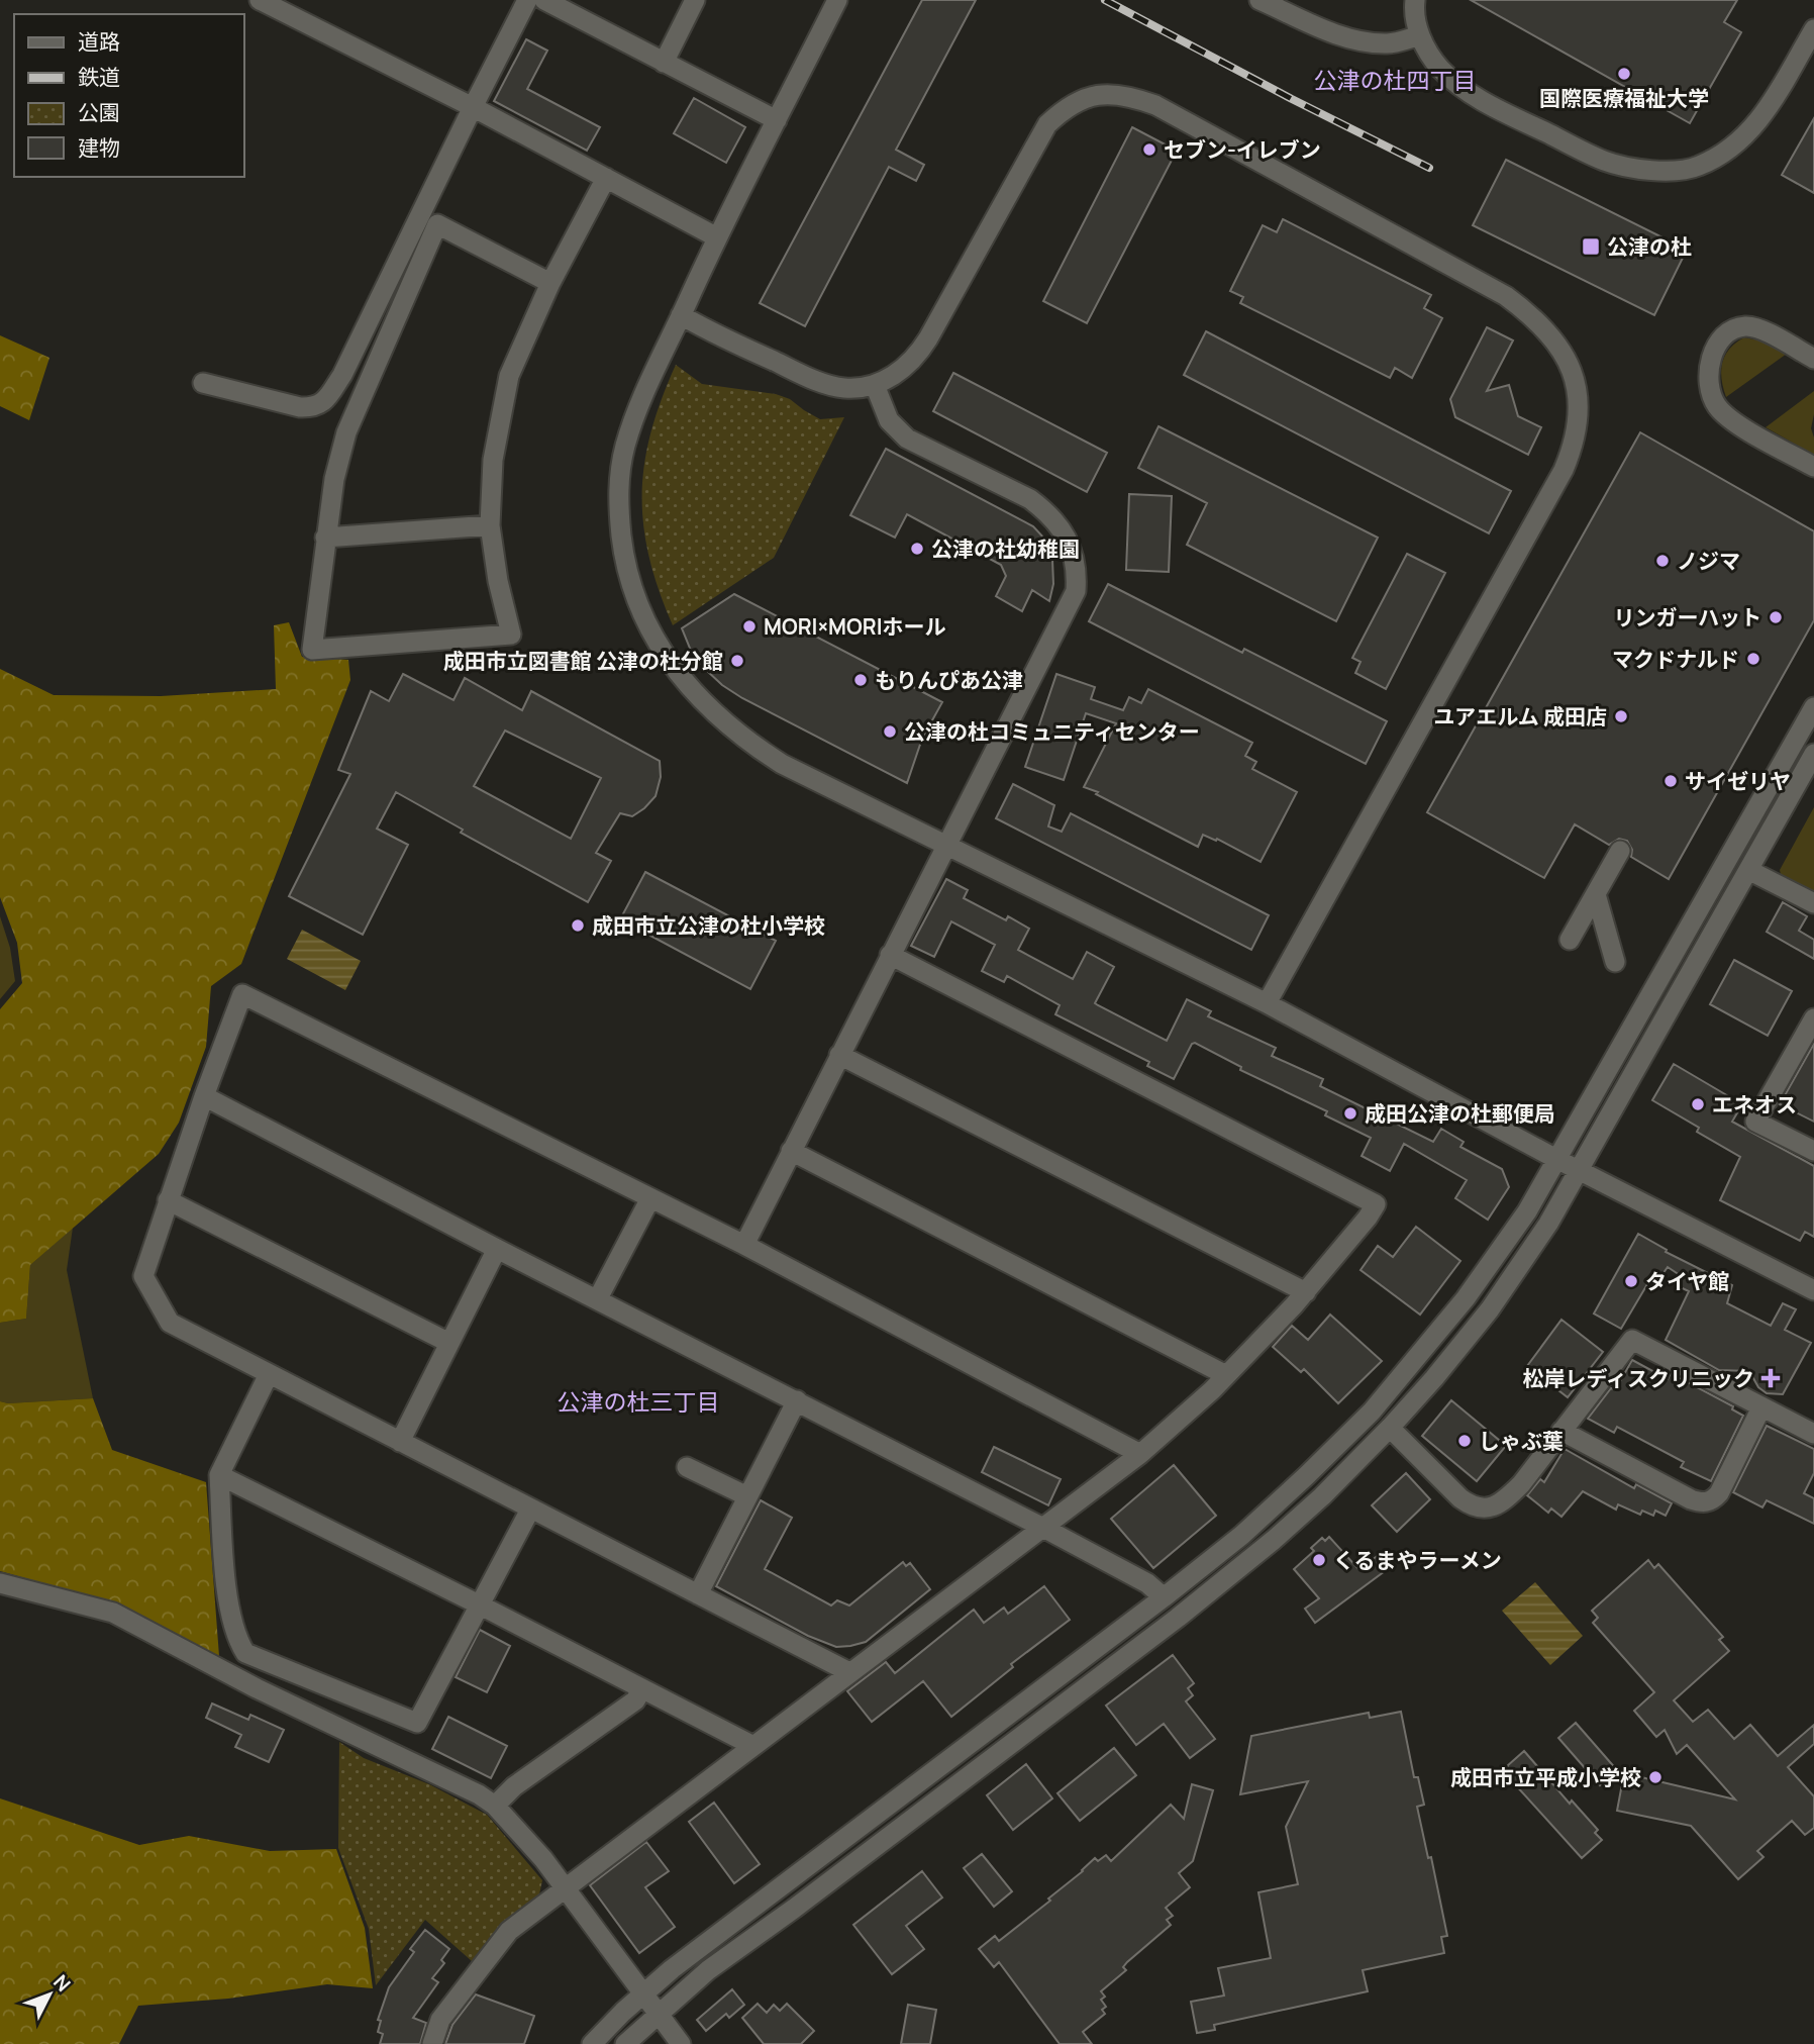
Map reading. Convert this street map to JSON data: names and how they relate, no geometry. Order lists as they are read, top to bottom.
{
  "districts": ["公津の杜四丁目", "公津の杜三丁目"],
  "places": {
    "other": [
      "国際医療福祉大学",
      "セブン-イレブン",
      "公津の社幼稚園",
      "ノジマ",
      "リンガーハット",
      "MORI×MORIホール",
      "マクドナルド",
      "成田市立図書館 公津の杜分館",
      "もりんぴあ公津",
      "ユアエルム 成田店",
      "公津の杜コミュニティセンター",
      "サイゼリヤ",
      "成田市立公津の杜小学校",
      "エネオス",
      "成田公津の杜郵便局",
      "タイヤ館",
      "しゃぶ葉",
      "くるまやラーメン",
      "成田市立平成小学校"
    ],
    "transit": ["公津の杜"],
    "health": ["松岸レディスクリニック"]
  },
  "legend": [
    "道路",
    "鉄道",
    "公園",
    "建物"
  ],
  "north": "top right"
}
